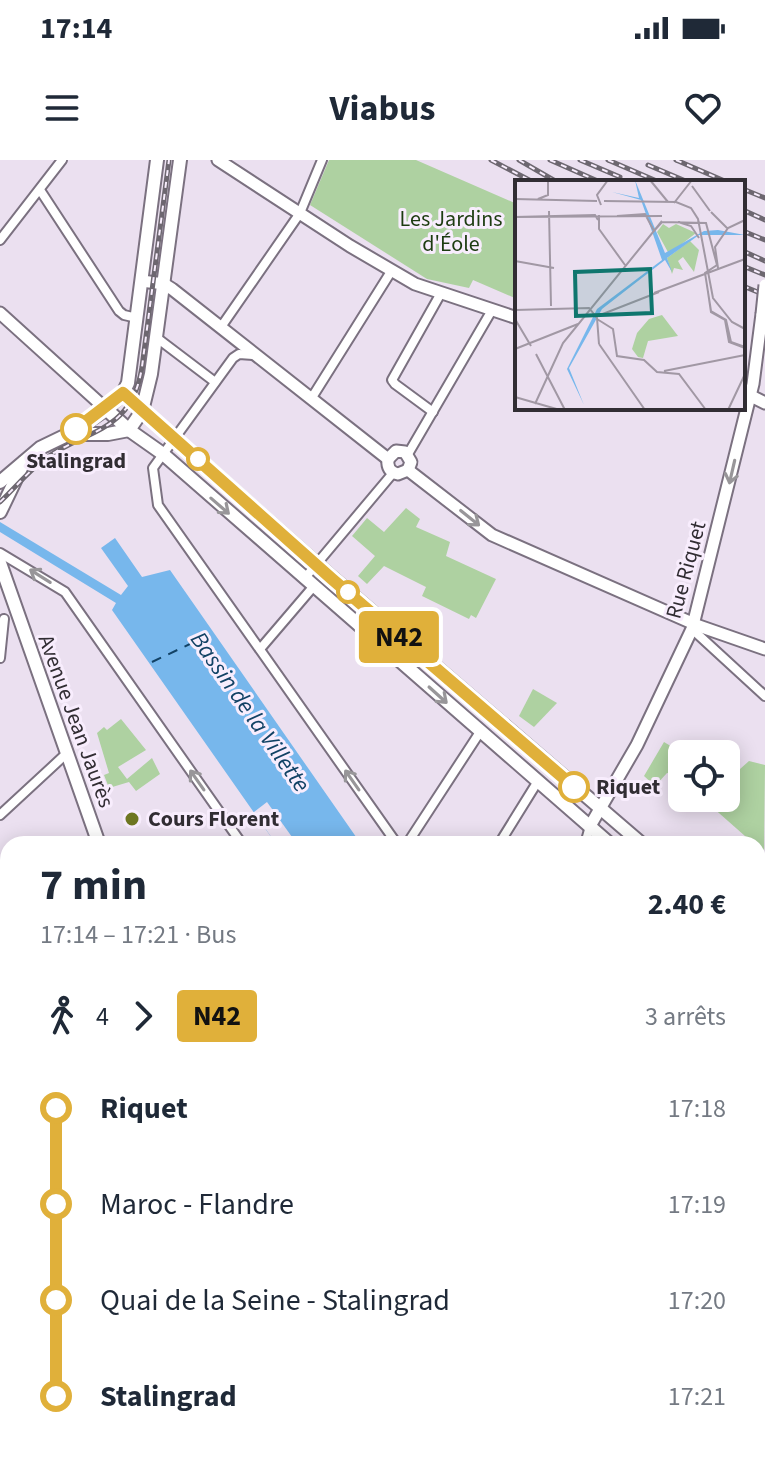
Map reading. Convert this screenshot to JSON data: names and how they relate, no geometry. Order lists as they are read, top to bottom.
{
  "streets": {
    "main road": ["Avenue Jean Jaurès"],
    "street": ["Rue Riquet"]
  },
  "one_way": ["Rue Riquet"],
  "water": ["Bassin de la Villette"],
  "parks": ["Les Jardins d'Éole"],
  "places": ["Stalingrad", "Riquet", "Cours Florent"],
  "lines": ["bus line N42"],
  "page": {
    "status": "17:14",
    "header": "Viabus",
    "on_map": "N42",
    "heading": ["7 min", "17:14 – 17:21 · Bus", "2.40 €"],
    "legs": ["4", "N42", "3 arrêts"],
    "list": [
      {
        "name": "Riquet",
        "value": "17:18"
      },
      {
        "name": "Maroc - Flandre",
        "value": "17:19"
      },
      {
        "name": "Quai de la Seine - Stalingrad",
        "value": "17:20"
      },
      {
        "name": "Stalingrad",
        "value": "17:21"
      }
    ]
  }
}
